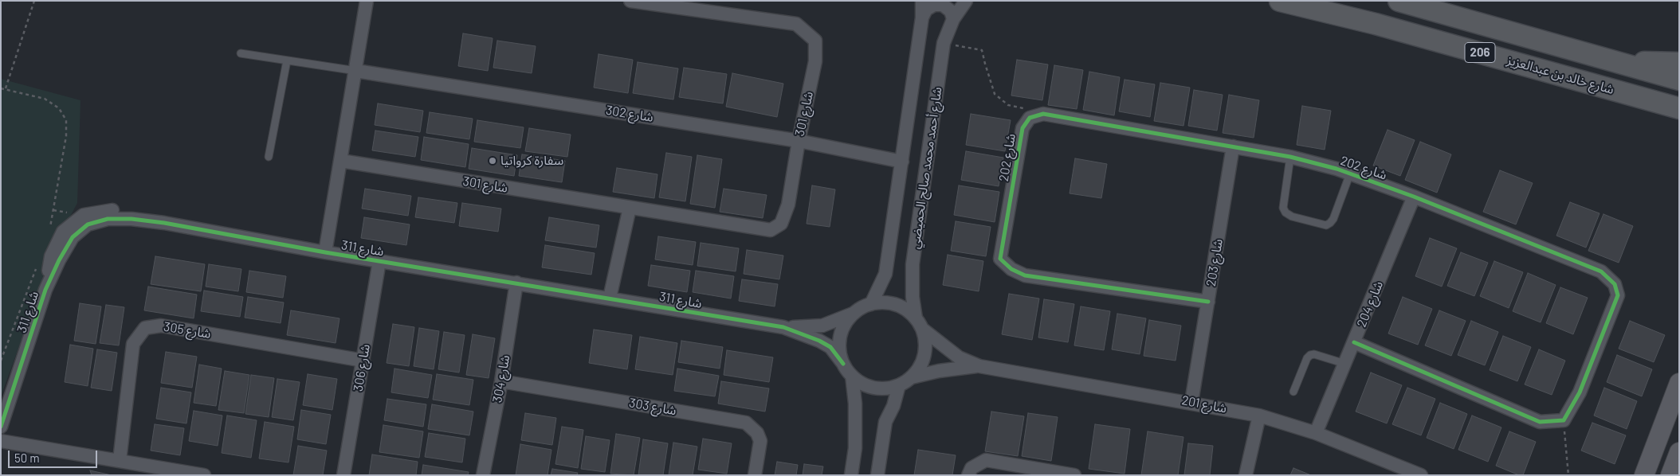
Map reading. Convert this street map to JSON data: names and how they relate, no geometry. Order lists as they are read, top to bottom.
{
  "streets": {
    "main road": ["206", "شارع خالد بن عبدالعزيز"],
    "street": [
      "شارع 302",
      "شارع 301",
      "شارع 202",
      "شارع أحمد محمد صالح الحميضي",
      "شارع 311",
      "شارع 203",
      "شارع 204",
      "شارع 305",
      "شارع 306",
      "شارع 304",
      "شارع 201",
      "شارع 303"
    ]
  },
  "crossings": [
    ["شارع 302", "شارع 301"],
    ["شارع 302", "شارع أحمد محمد صالح الحميضي"],
    ["شارع 202", "شارع 203"],
    ["شارع 202", "شارع 204"],
    ["شارع أحمد محمد صالح الحميضي", "شارع 311"],
    ["شارع أحمد محمد صالح الحميضي", "شارع 201"],
    ["شارع 311", "شارع 306"],
    ["شارع 311", "شارع 304"],
    ["شارع 311", "شارع 201"],
    ["شارع 203", "شارع 201"],
    ["شارع 204", "شارع 201"],
    ["شارع 305", "شارع 306"],
    ["شارع 304", "شارع 303"]
  ],
  "places": ["سفارة كرواتيا"],
  "scale_bar": "50 m"
}
